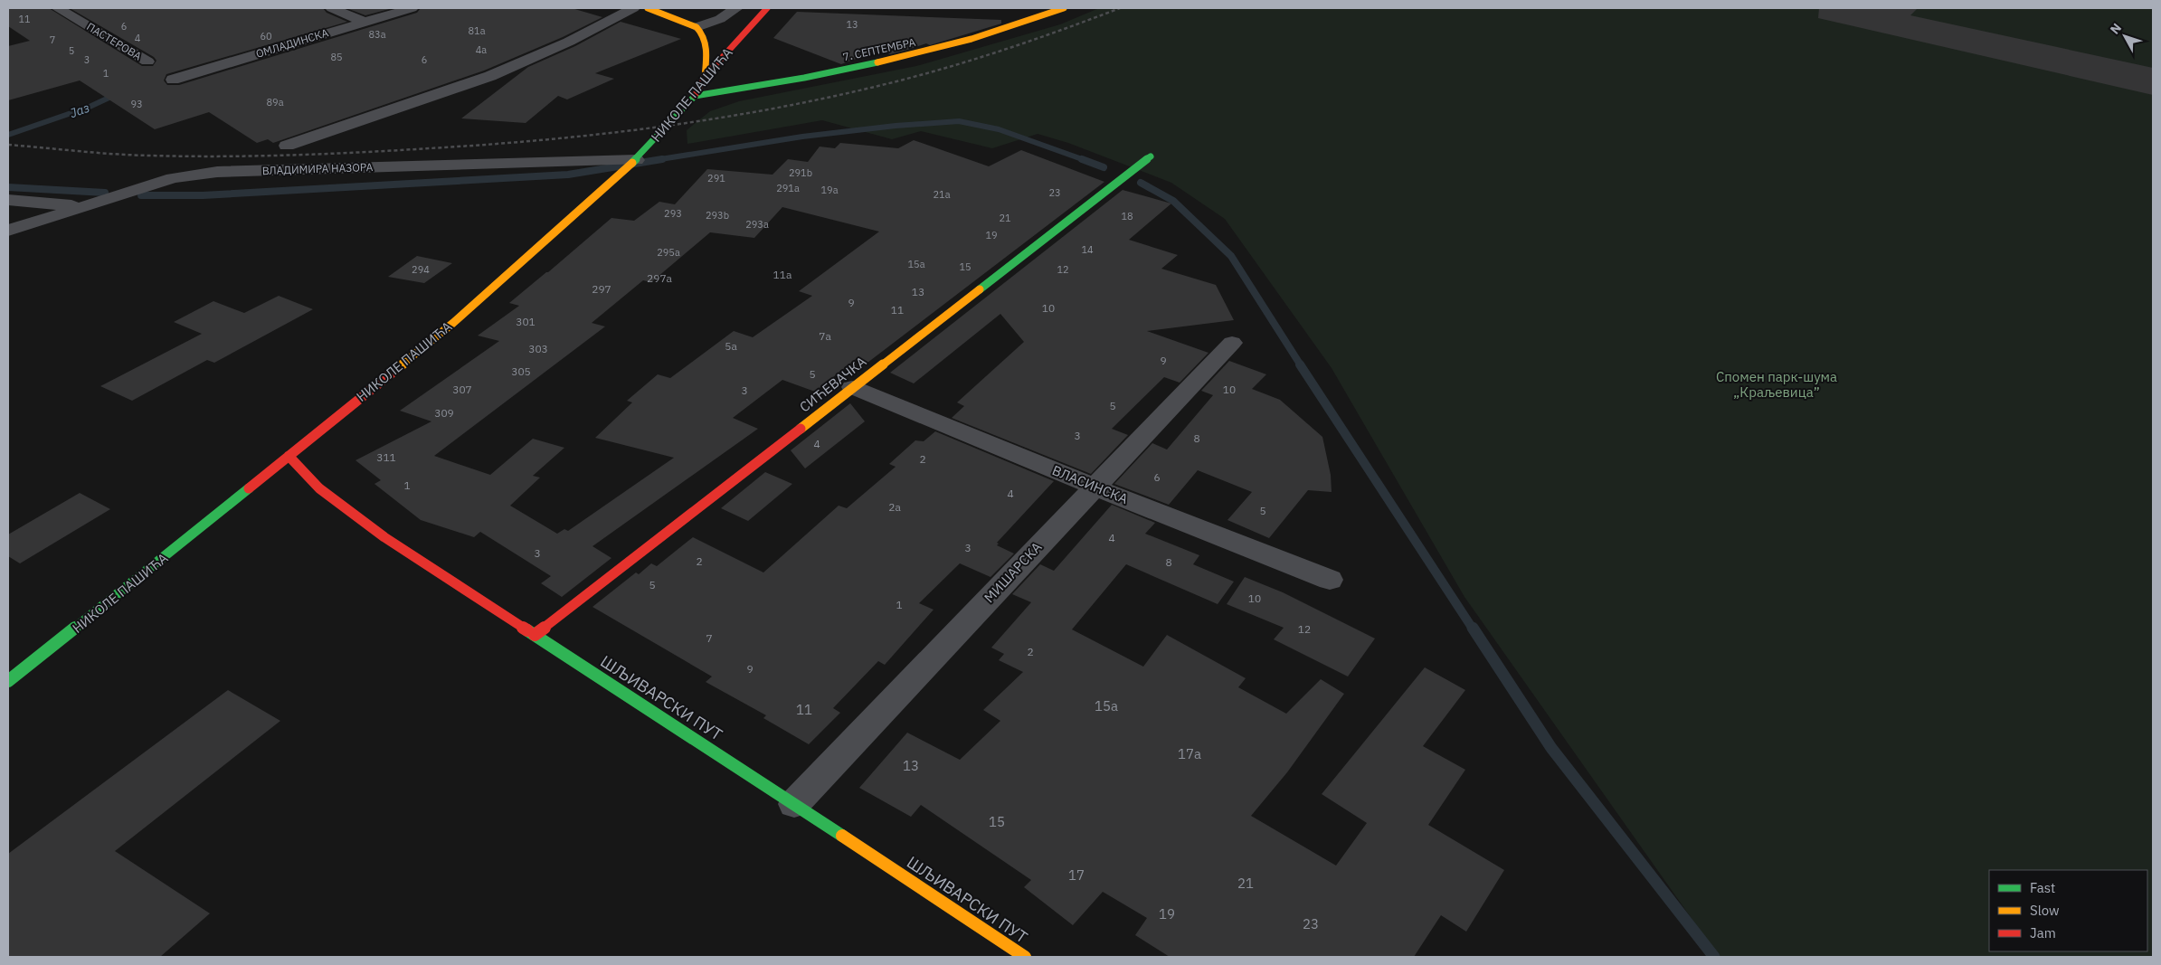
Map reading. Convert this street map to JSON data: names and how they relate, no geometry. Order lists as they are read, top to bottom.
{
  "streets": {
    "main road": [
      "7. СЕПТЕМБРА",
      "НИКОЛЕ ПАШИЋА",
      "СИЋЕВАЧКА",
      "ШЉИВАРСКИ ПУТ"
    ],
    "street": [
      "ПАСТЕРОВА",
      "ОМЛАДИНСКА",
      "ВЛАДИМИРА НАЗОРА",
      "ВЛАСИНСКА",
      "МИШАРСКА"
    ]
  },
  "crossings": [
    ["7. СЕПТЕМБРА", "НИКОЛЕ ПАШИЋА"],
    ["НИКОЛЕ ПАШИЋА", "ВЛАДИМИРА НАЗОРА"],
    ["НИКОЛЕ ПАШИЋА", "ШЉИВАРСКИ ПУТ"],
    ["СИЋЕВАЧКА", "ВЛАСИНСКА"],
    ["СИЋЕВАЧКА", "ШЉИВАРСКИ ПУТ"],
    ["ВЛАСИНСКА", "МИШАРСКА"],
    ["МИШАРСКА", "ШЉИВАРСКИ ПУТ"]
  ],
  "water": ["Јаз"],
  "parks": ["Спомен парк-шума „Краљевица”"],
  "house_numbers": [
    "11",
    "13",
    "6",
    "81a",
    "83a",
    "60",
    "4",
    "7",
    "4a",
    "5",
    "85",
    "3",
    "6",
    "1",
    "89a",
    "93",
    "291b",
    "291",
    "291a",
    "19a",
    "23",
    "21a",
    "293",
    "293b",
    "18",
    "21",
    "293a",
    "19",
    "14",
    "295a",
    "15a",
    "15",
    "294",
    "12",
    "11a",
    "297a",
    "297",
    "13",
    "9",
    "10",
    "11",
    "301",
    "7a",
    "5a",
    "303",
    "9",
    "305",
    "5",
    "307",
    "10",
    "3",
    "5",
    "309",
    "3",
    "8",
    "4",
    "311",
    "2",
    "6",
    "1",
    "4",
    "2a",
    "5",
    "4",
    "3",
    "3",
    "2",
    "8",
    "5",
    "10",
    "1",
    "12",
    "7",
    "2",
    "9",
    "15a",
    "11",
    "17a",
    "13",
    "15",
    "17",
    "21",
    "19",
    "23"
  ],
  "legend": ["Fast", "Slow", "Jam"],
  "north": "top left"
}
